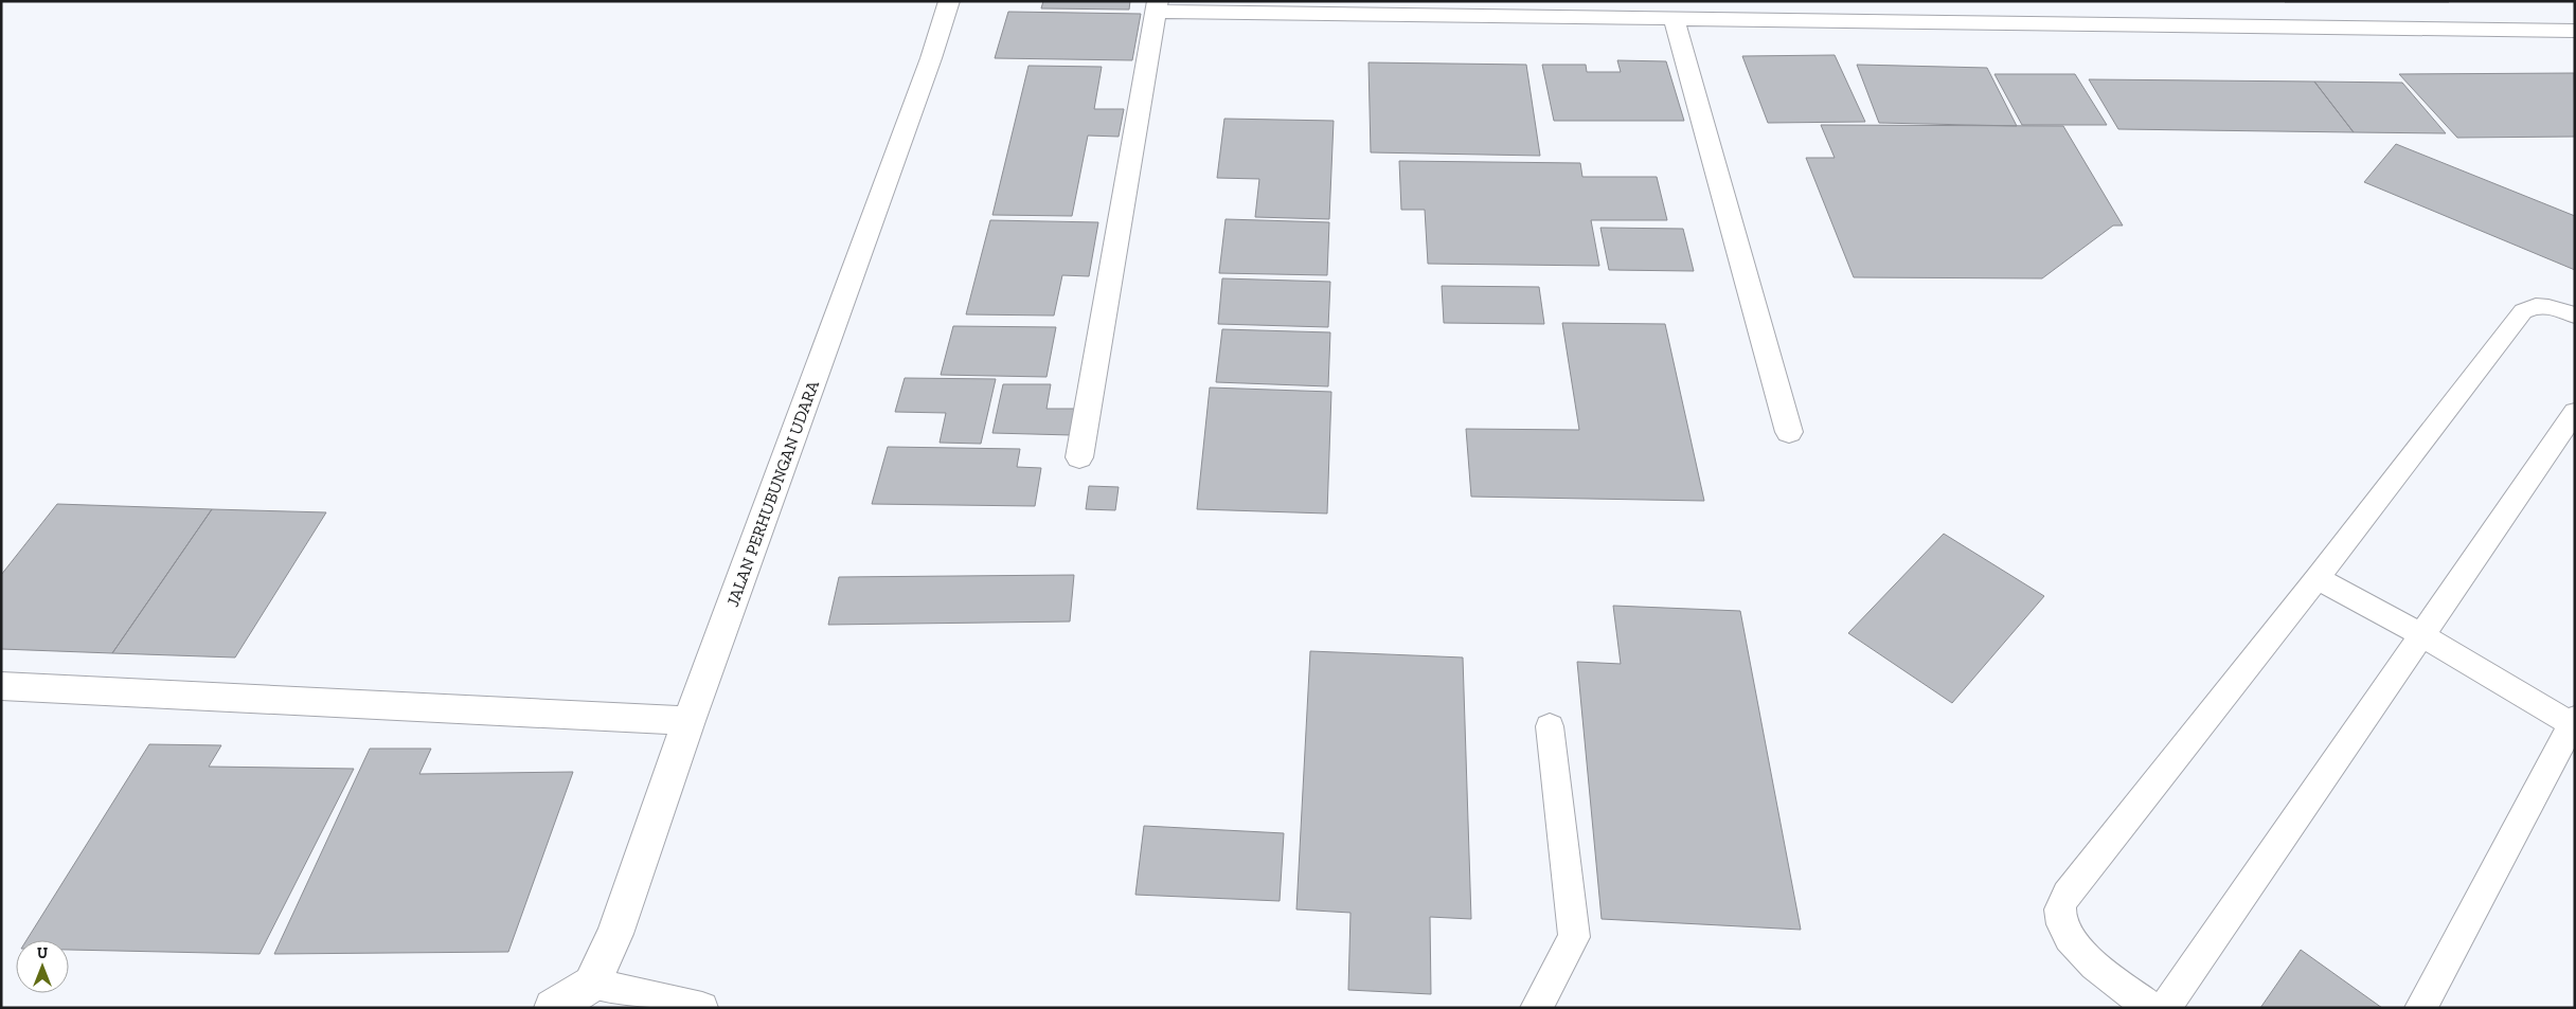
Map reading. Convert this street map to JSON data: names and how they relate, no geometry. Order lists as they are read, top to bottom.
{
  "streets": {
    "street": ["JALAN PERHUBUNGAN UDARA"]
  },
  "north": "top"
}
